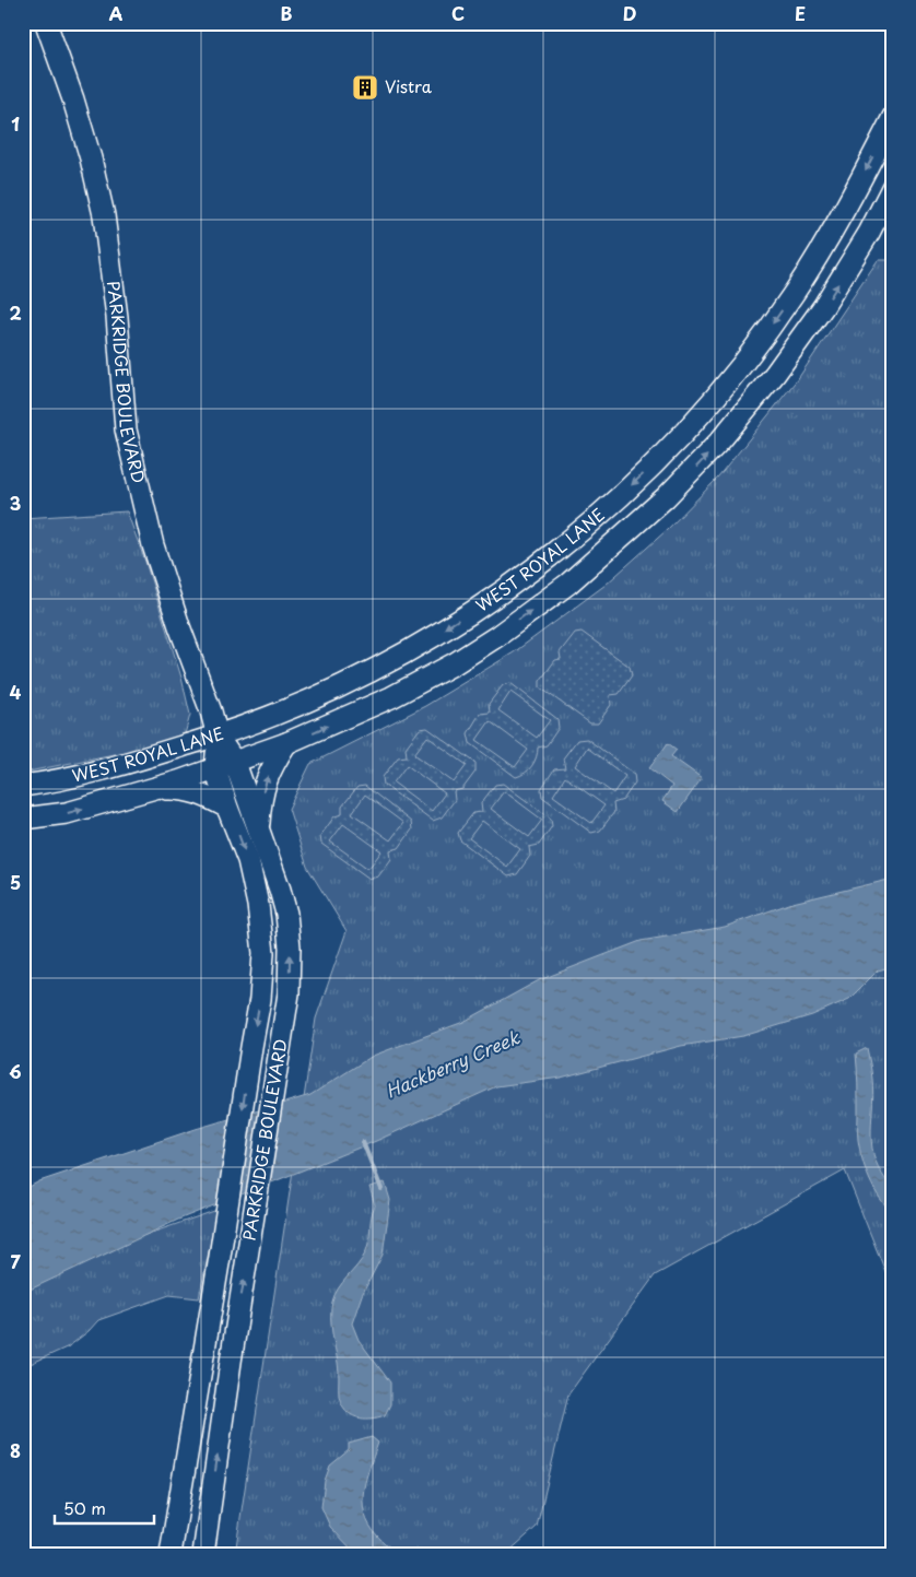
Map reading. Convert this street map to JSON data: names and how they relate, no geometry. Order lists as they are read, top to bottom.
{
  "streets": {
    "main road": ["PARKRIDGE BOULEVARD", "WEST ROYAL LANE"]
  },
  "crossings": [
    ["PARKRIDGE BOULEVARD", "WEST ROYAL LANE"]
  ],
  "water": ["Hackberry Creek"],
  "places": {
    "building": ["Vistra"]
  },
  "scale_bar": "50 m",
  "grid": {
    "columns": [
      "A",
      "B",
      "C",
      "D",
      "E"
    ],
    "rows": [
      "1",
      "2",
      "3",
      "4",
      "5",
      "6",
      "7",
      "8"
    ]
  }
}
